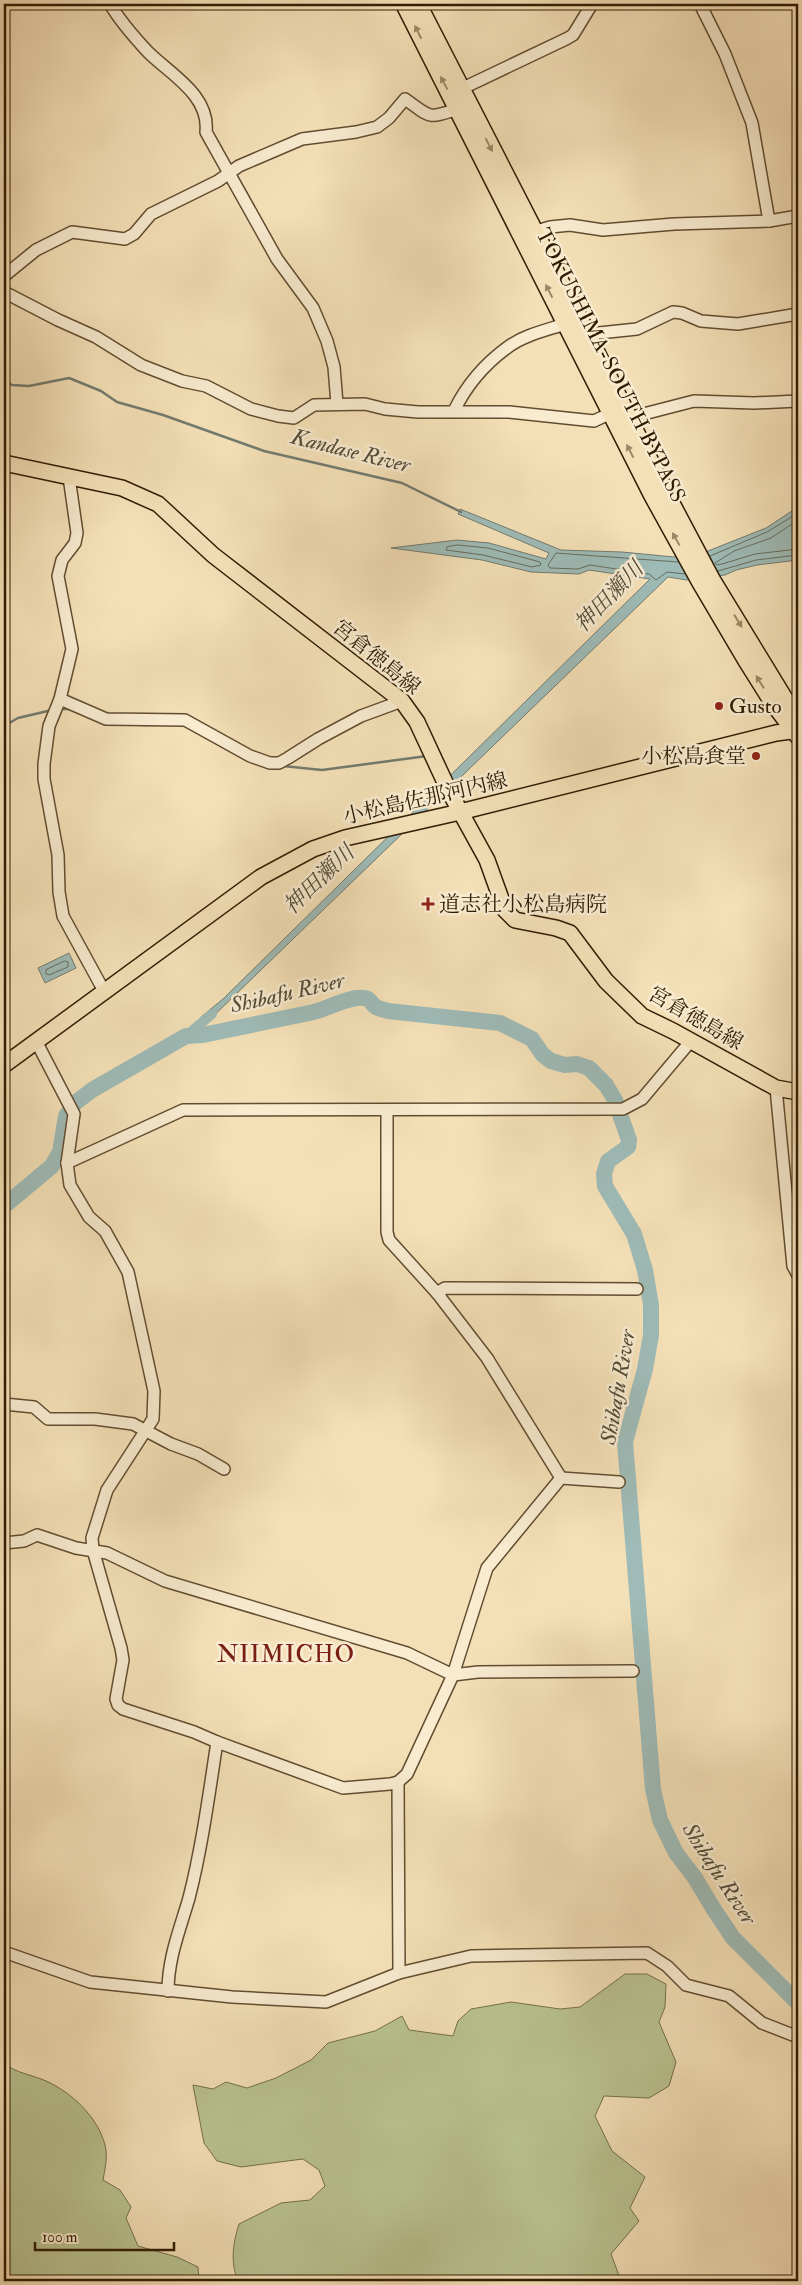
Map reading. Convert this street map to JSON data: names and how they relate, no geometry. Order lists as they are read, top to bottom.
{
  "streets": {
    "highway": ["TOKUSHIMA-SOUTH BYPASS"],
    "main road": ["宮倉徳島線", "小松島佐那河内線"]
  },
  "crossings": [
    ["TOKUSHIMA-SOUTH BYPASS", "小松島佐那河内線"],
    ["宮倉徳島線", "小松島佐那河内線"]
  ],
  "districts": ["NIIMICHO"],
  "water": ["Kandase River", "神田瀬川", "Shibafu River"],
  "places": {
    "other": ["Gusto", "小松島食堂"],
    "health": ["道志社小松島病院"]
  },
  "scale_bar": "100 m"
}
